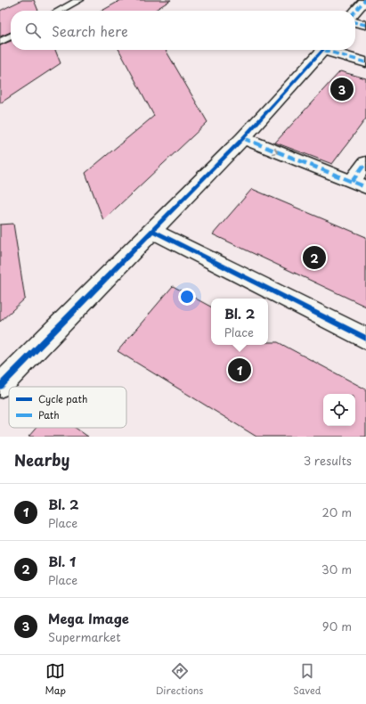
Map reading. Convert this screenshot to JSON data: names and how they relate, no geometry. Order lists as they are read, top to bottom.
{
  "legend": ["Cycle path", "Path"],
  "page": {
    "search": "Search here",
    "pins": ["3", "2", "1"],
    "popup": ["Bl. 2", "Place"],
    "heading": ["Nearby", "3 results"],
    "list": [
      {
        "mark": "1",
        "name": "Bl. 2",
        "note": "Place",
        "value": "20 m"
      },
      {
        "mark": "2",
        "name": "Bl. 1",
        "note": "Place",
        "value": "30 m"
      },
      {
        "mark": "3",
        "name": "Mega Image",
        "note": "Supermarket",
        "value": "90 m"
      }
    ],
    "nav": ["Map", "Directions", "Saved"]
  }
}
